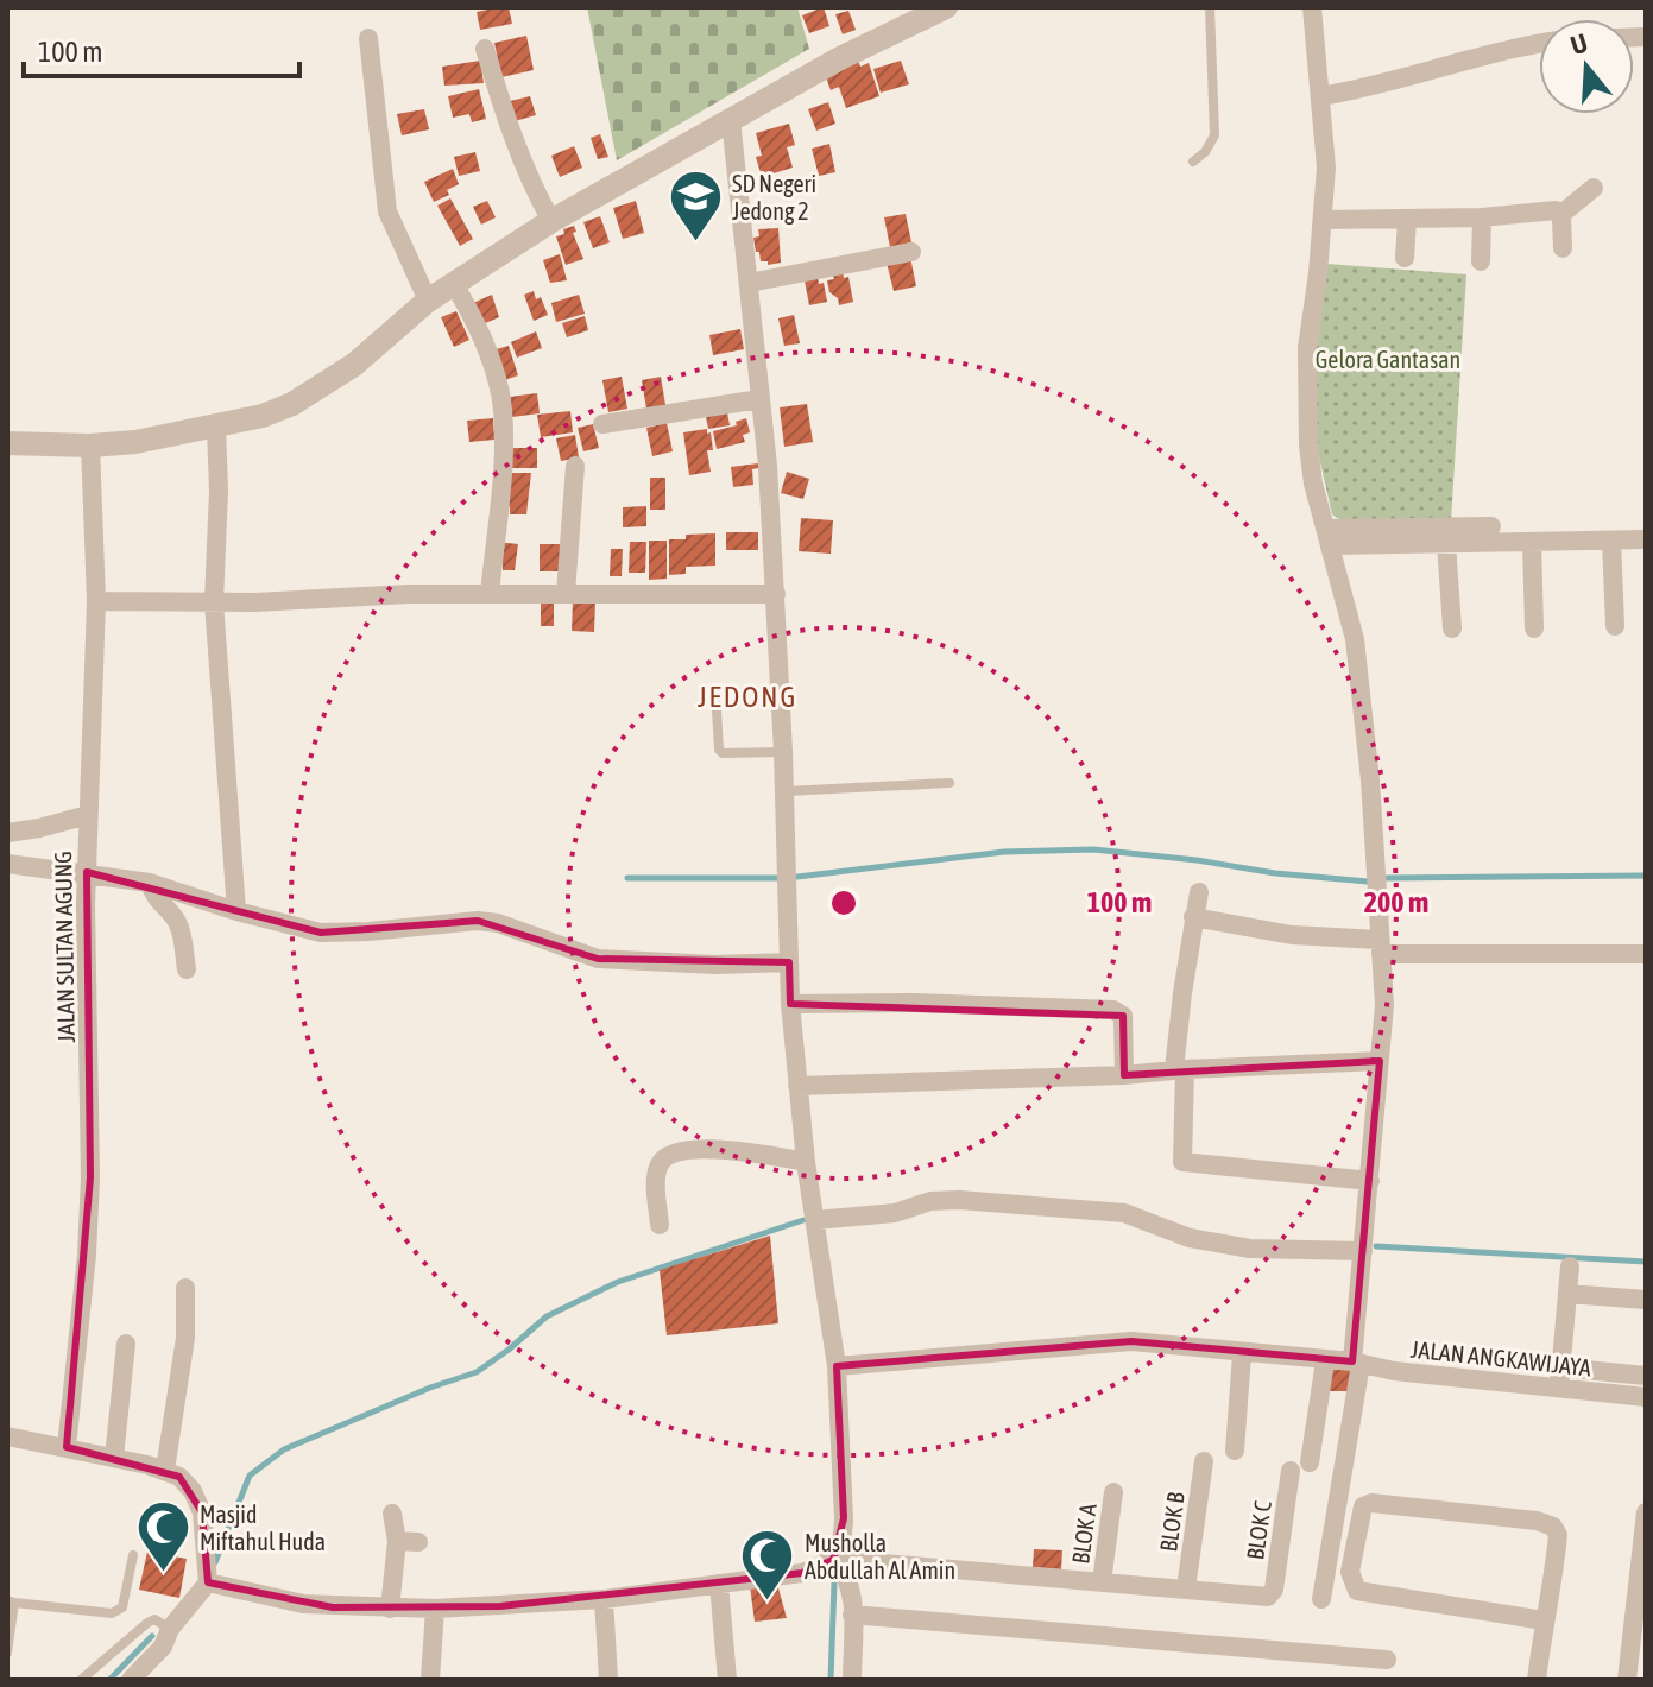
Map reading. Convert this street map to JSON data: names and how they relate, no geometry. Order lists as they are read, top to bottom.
{
  "streets": {
    "street": [
      "JALAN SULTAN AGUNG",
      "JALAN ANGKAWIJAYA",
      "BLOK B",
      "BLOK C",
      "BLOK A"
    ]
  },
  "crossings": [
    ["BLOK B", "BLOK C"]
  ],
  "districts": ["JEDONG"],
  "parks": ["Gelora Gantasan"],
  "places": {
    "school or university": ["SD Negeri Jedong 2"],
    "mosque": ["Masjid Miftahul Huda", "Musholla Abdullah Al Amin"]
  },
  "scale_bar": "100 m",
  "north": "top",
  "rings": ["100 m", "200 m"]
}
